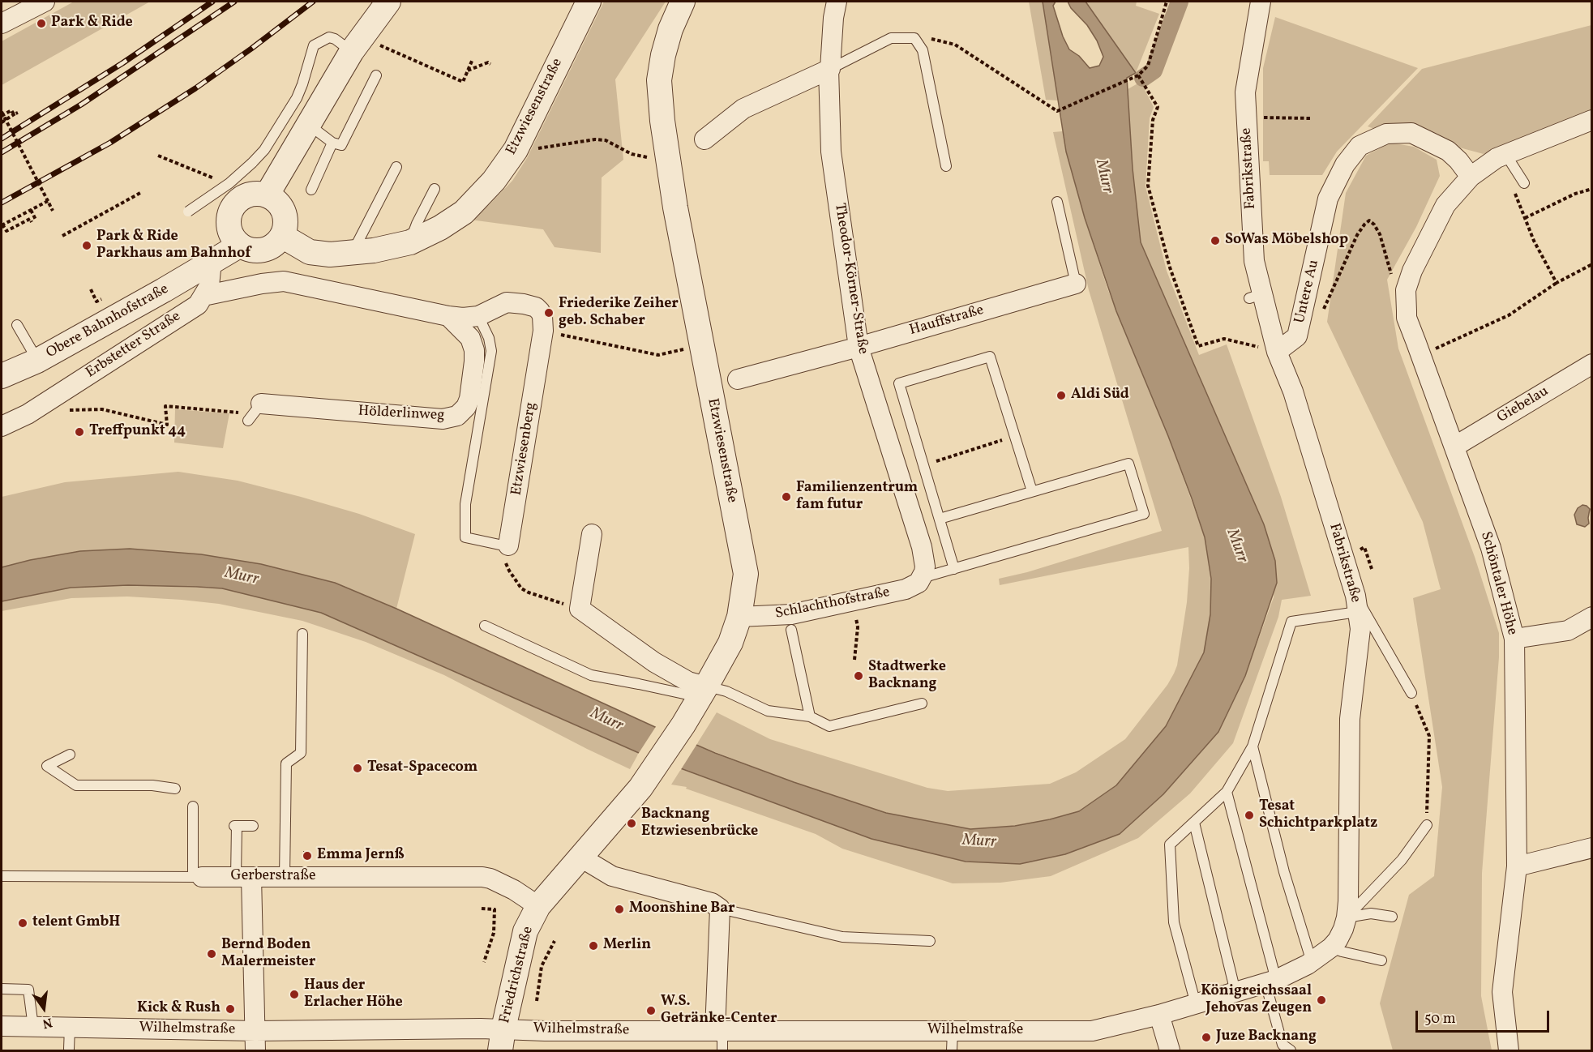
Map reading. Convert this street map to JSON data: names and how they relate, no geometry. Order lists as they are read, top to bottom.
{
  "streets": {
    "street": [
      "Etzwiesenstraße",
      "Fabrikstraße",
      "Theodor-Körner-Straße",
      "Untere Au",
      "Hauffstraße",
      "Obere Bahnhofstraße",
      "Erbstetter Straße",
      "Giebelau",
      "Hölderlinweg",
      "Etzwiesenberg",
      "Schöntaler Höhe",
      "Schlachthofstraße",
      "Gerberstraße",
      "Friedrichstraße",
      "Wilhelmstraße"
    ]
  },
  "crossings": [
    ["Etzwiesenstraße", "Schlachthofstraße"],
    ["Etzwiesenstraße", "Friedrichstraße"],
    ["Fabrikstraße", "Untere Au"],
    ["Fabrikstraße", "Wilhelmstraße"],
    ["Theodor-Körner-Straße", "Hauffstraße"],
    ["Theodor-Körner-Straße", "Schlachthofstraße"],
    ["Untere Au", "Schöntaler Höhe"],
    ["Obere Bahnhofstraße", "Erbstetter Straße"],
    ["Erbstetter Straße", "Etzwiesenberg"],
    ["Giebelau", "Schöntaler Höhe"],
    ["Hölderlinweg", "Etzwiesenberg"],
    ["Gerberstraße", "Friedrichstraße"],
    ["Friedrichstraße", "Wilhelmstraße"]
  ],
  "water": ["Murr"],
  "places": [
    "Park & Ride",
    "SoWas Möbelshop",
    "Park & Ride Parkhaus am Bahnhof",
    "Friederike Zeiher geb. Schaber",
    "Aldi Süd",
    "Treffpunkt 44",
    "Familienzentrum fam futur",
    "Stadtwerke Backnang",
    "Tesat-Spacecom",
    "Tesat Schichtparkplatz",
    "Backnang Etzwiesenbrücke",
    "Emma Jernß",
    "Moonshine Bar",
    "telent GmbH",
    "Merlin",
    "Bernd Boden Malermeister",
    "Haus der Erlacher Höhe",
    "Königreichssaal Jehovas Zeugen",
    "Kick & Rush",
    "W.S. Getränke-Center",
    "Juze Backnang"
  ],
  "scale_bar": "50 m",
  "north": "bottom"
}
